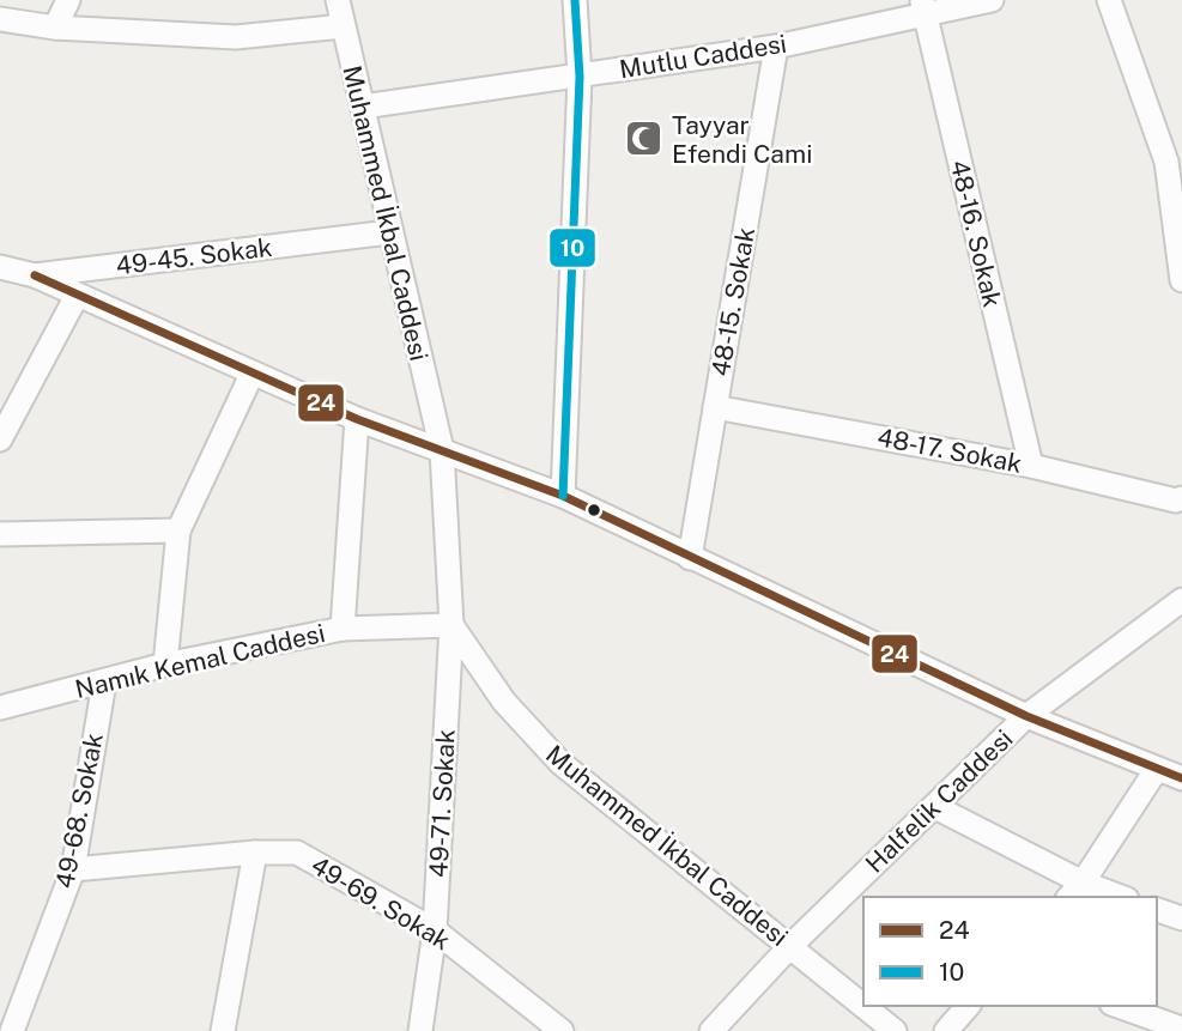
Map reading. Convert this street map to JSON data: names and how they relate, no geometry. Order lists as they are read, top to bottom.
{
  "streets": {
    "street": [
      "Mutlu Caddesi",
      "Muhammed İkbal Caddesi",
      "48-16. Sokak",
      "49-45. Sokak",
      "48-15. Sokak",
      "48-17. Sokak",
      "Namık Kemal Caddesi",
      "Halfelik Caddesi",
      "49-71. Sokak",
      "49-68. Sokak",
      "49-69. Sokak"
    ]
  },
  "crossings": [
    ["Mutlu Caddesi", "Muhammed İkbal Caddesi"],
    ["Mutlu Caddesi", "48-16. Sokak"],
    ["Mutlu Caddesi", "48-15. Sokak"],
    ["Muhammed İkbal Caddesi", "49-45. Sokak"],
    ["Muhammed İkbal Caddesi", "Namık Kemal Caddesi"],
    ["Muhammed İkbal Caddesi", "Halfelik Caddesi"],
    ["Muhammed İkbal Caddesi", "49-71. Sokak"],
    ["48-16. Sokak", "48-17. Sokak"],
    ["48-15. Sokak", "48-17. Sokak"],
    ["Namık Kemal Caddesi", "49-71. Sokak"],
    ["Namık Kemal Caddesi", "49-68. Sokak"],
    ["49-71. Sokak", "49-69. Sokak"],
    ["49-68. Sokak", "49-69. Sokak"]
  ],
  "places": {
    "mosque": ["Tayyar Efendi Cami"]
  },
  "lines": ["transit line 10", "transit line 24"],
  "legend": ["24", "10"]
}
